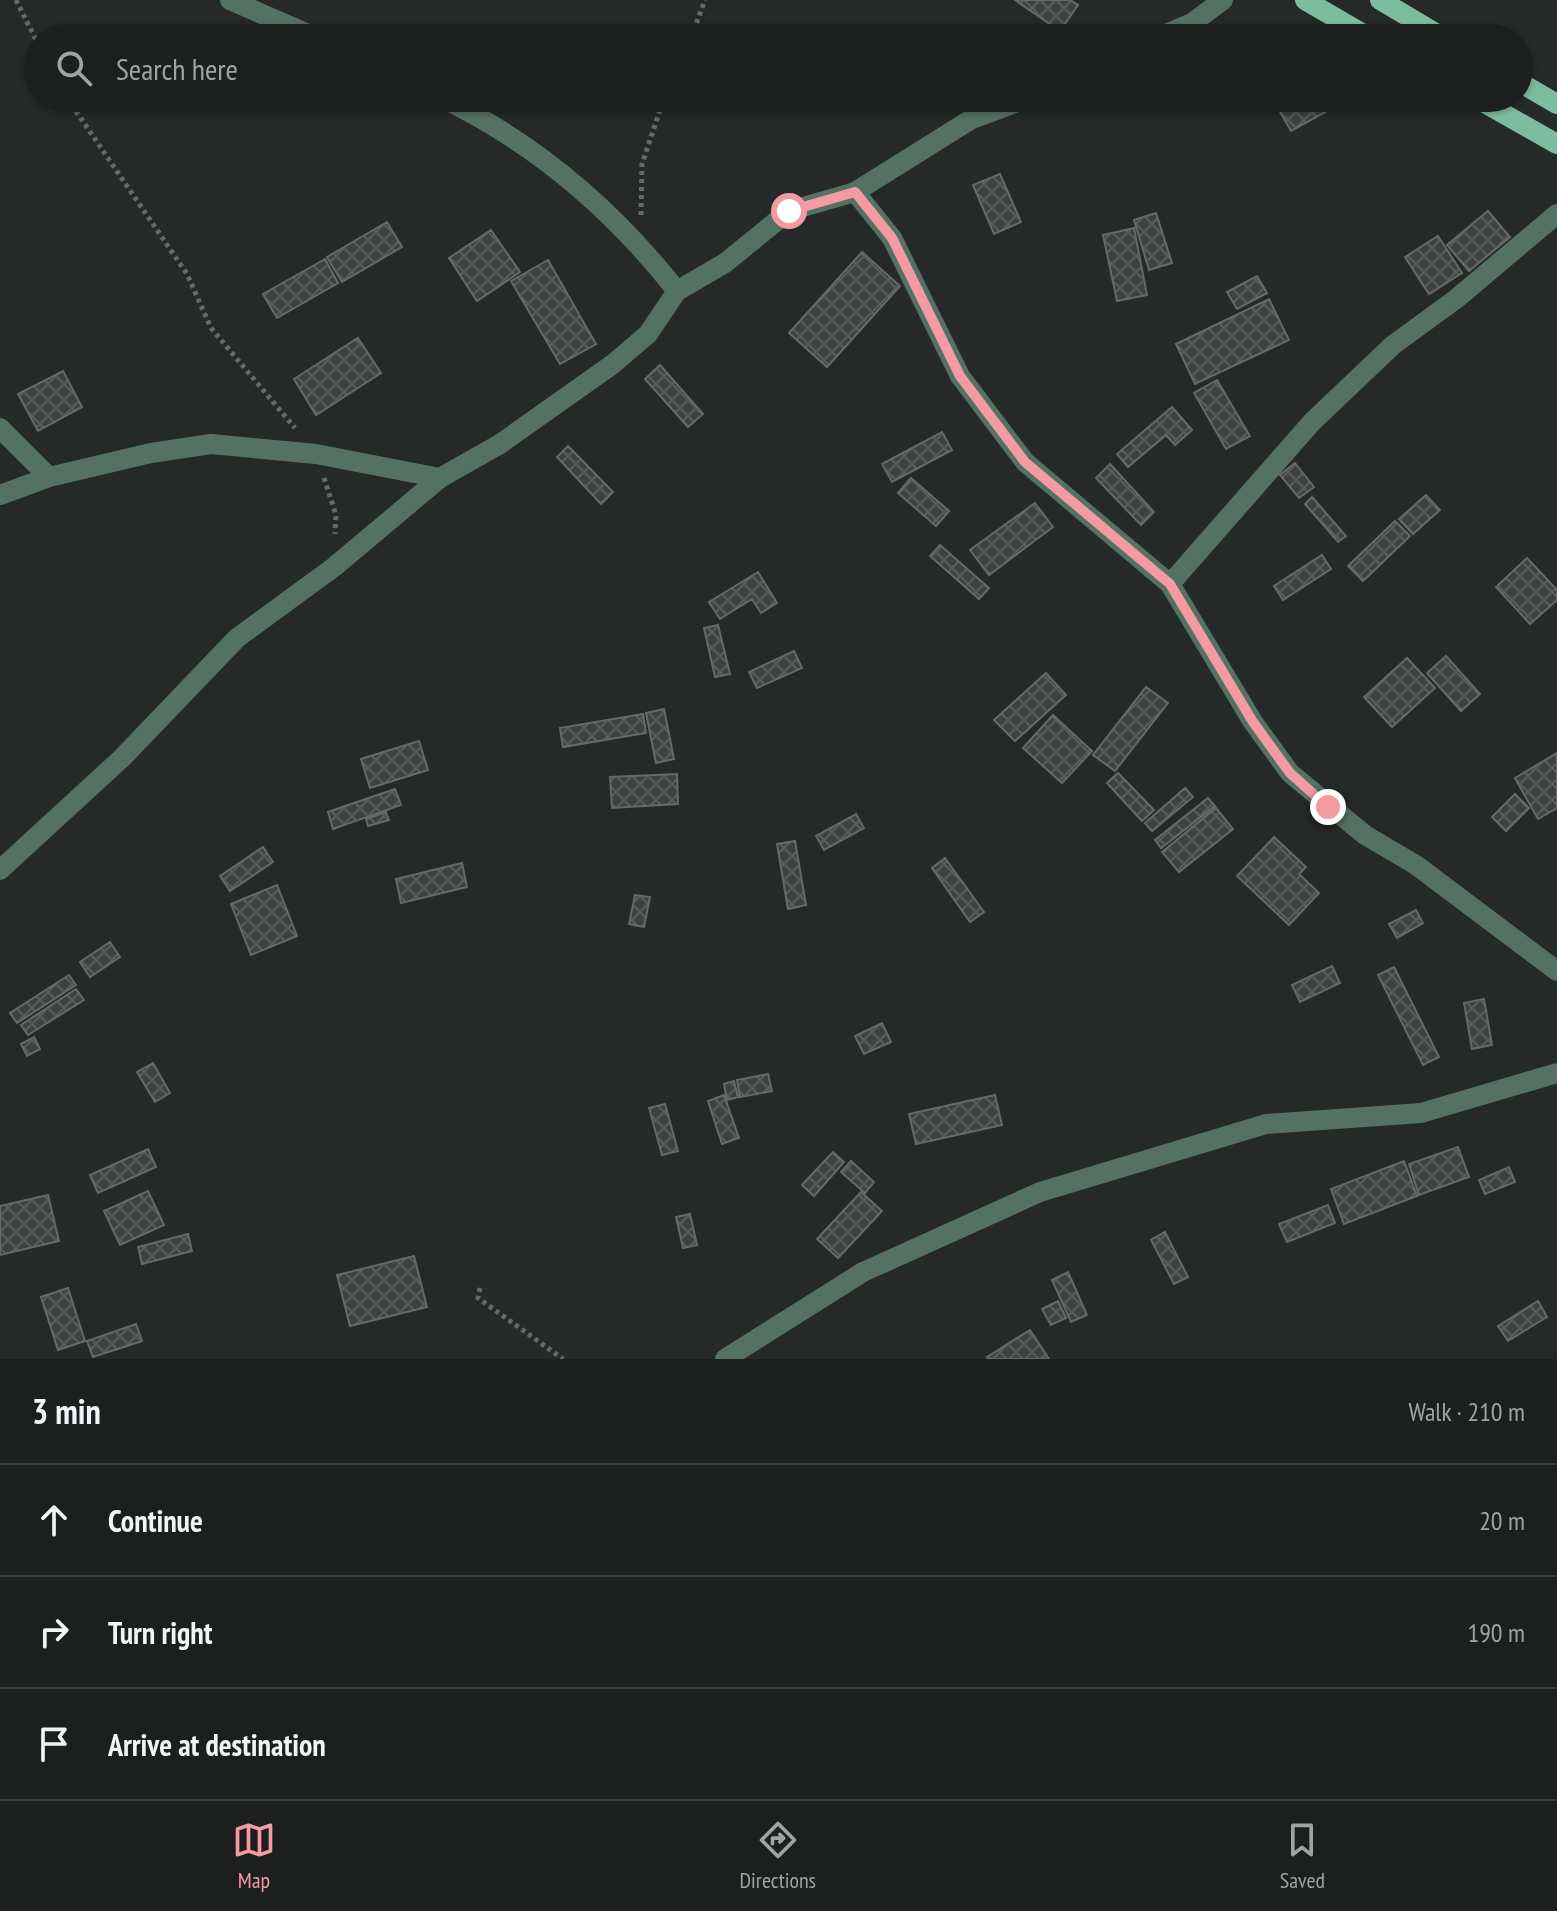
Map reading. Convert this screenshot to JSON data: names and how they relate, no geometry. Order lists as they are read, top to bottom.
{
  "page": {
    "search": "Search here",
    "heading": ["3 min", "Walk · 210 m"],
    "list": [
      ["Continue", "20 m"],
      ["Turn right", "190 m"],
      "Arrive at destination"
    ],
    "nav": ["Map", "Directions", "Saved"]
  }
}
